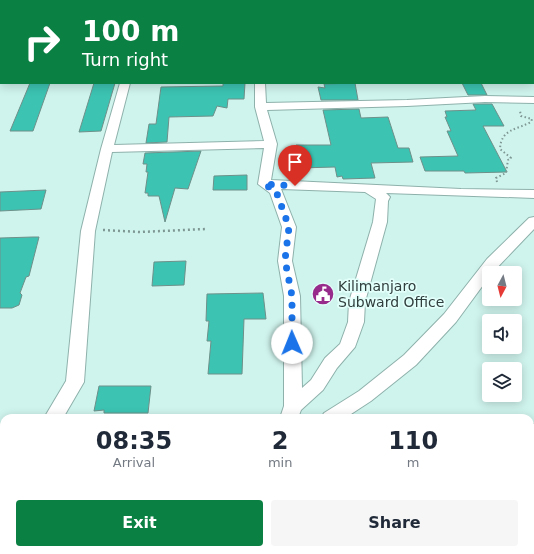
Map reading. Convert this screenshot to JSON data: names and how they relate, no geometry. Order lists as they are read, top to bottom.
{
  "places": {
    "public building": ["Kilimanjaro Subward Office"]
  },
  "north": "bottom",
  "page": {
    "turn": ["100 m", "Turn right"],
    "eta": [
      "08:35",
      "Arrival",
      "2",
      "min",
      "110",
      "m"
    ],
    "buttons": ["Exit", "Share"]
  }
}
